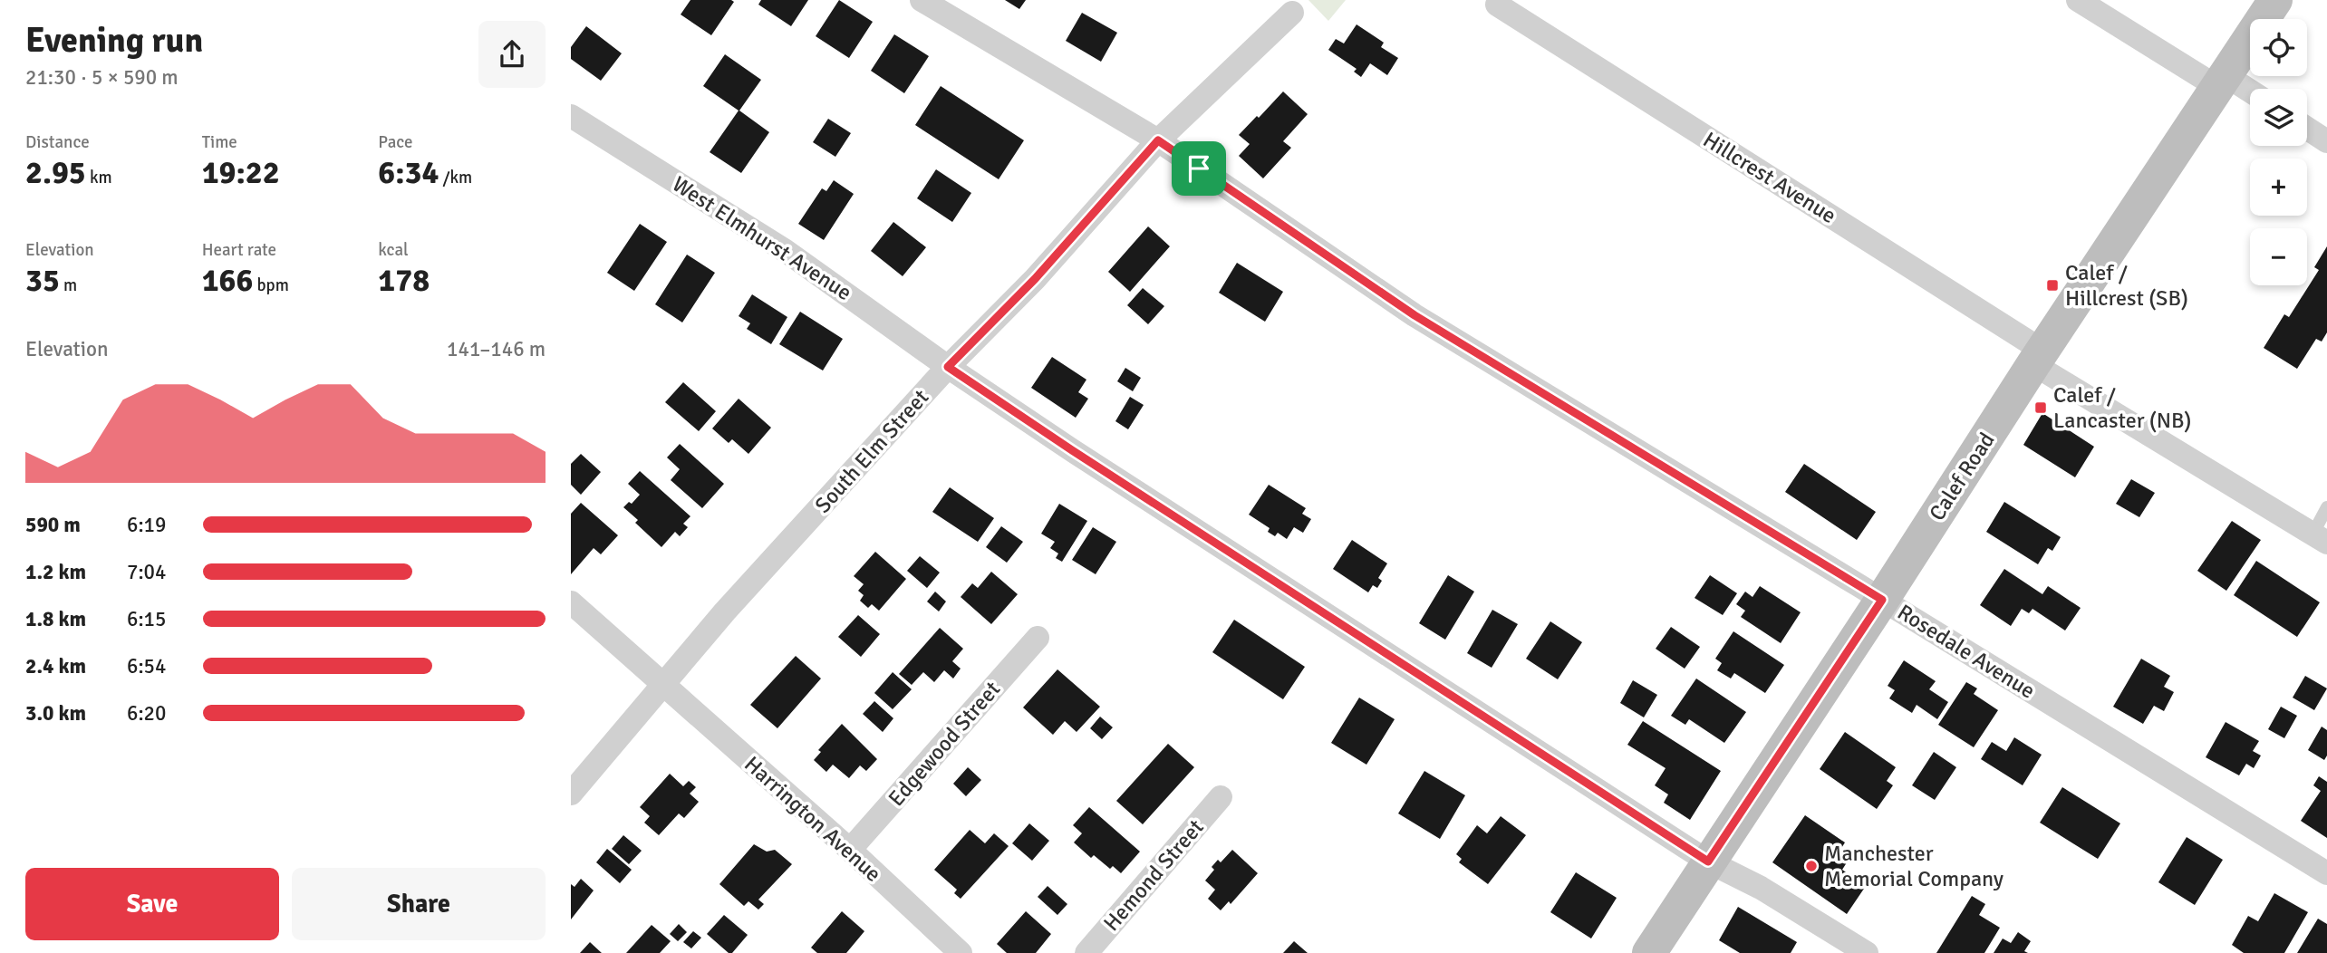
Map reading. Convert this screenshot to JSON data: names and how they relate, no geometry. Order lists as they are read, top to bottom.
{
  "streets": {
    "main road": ["Calef Road"],
    "street": [
      "Hillcrest Avenue",
      "West Elmhurst Avenue",
      "South Elm Street",
      "Rosedale Avenue",
      "Edgewood Street",
      "Harrington Avenue",
      "Hemond Street"
    ]
  },
  "crossings": [
    ["Hillcrest Avenue", "Calef Road"],
    ["West Elmhurst Avenue", "South Elm Street"],
    ["West Elmhurst Avenue", "Calef Road"],
    ["South Elm Street", "Rosedale Avenue"],
    ["South Elm Street", "Harrington Avenue"],
    ["Calef Road", "Rosedale Avenue"],
    ["Edgewood Street", "Harrington Avenue"]
  ],
  "places": {
    "transit": ["Calef / Hillcrest (SB)", "Calef / Lancaster (NB)"],
    "other": ["Manchester Memorial Company"]
  },
  "page": {
    "heading": ["Evening run", "21:30 · 5 × 590 m"],
    "map_buttons": ["+", "−"],
    "stats": [
      ["Distance", "2.95 km"],
      ["Time", "19:22"],
      ["Pace", "6:34 /km"],
      ["Elevation", "35 m"],
      ["Heart rate", "166 bpm"],
      ["kcal", "178"]
    ],
    "chart": ["Elevation", "141–146 m"],
    "list": [
      {
        "name": "590 m",
        "note": "6:19"
      },
      {
        "name": "1.2 km",
        "note": "7:04"
      },
      {
        "name": "1.8 km",
        "note": "6:15"
      },
      {
        "name": "2.4 km",
        "note": "6:54"
      },
      {
        "name": "3.0 km",
        "note": "6:20"
      }
    ],
    "buttons": ["Save", "Share"]
  }
}
